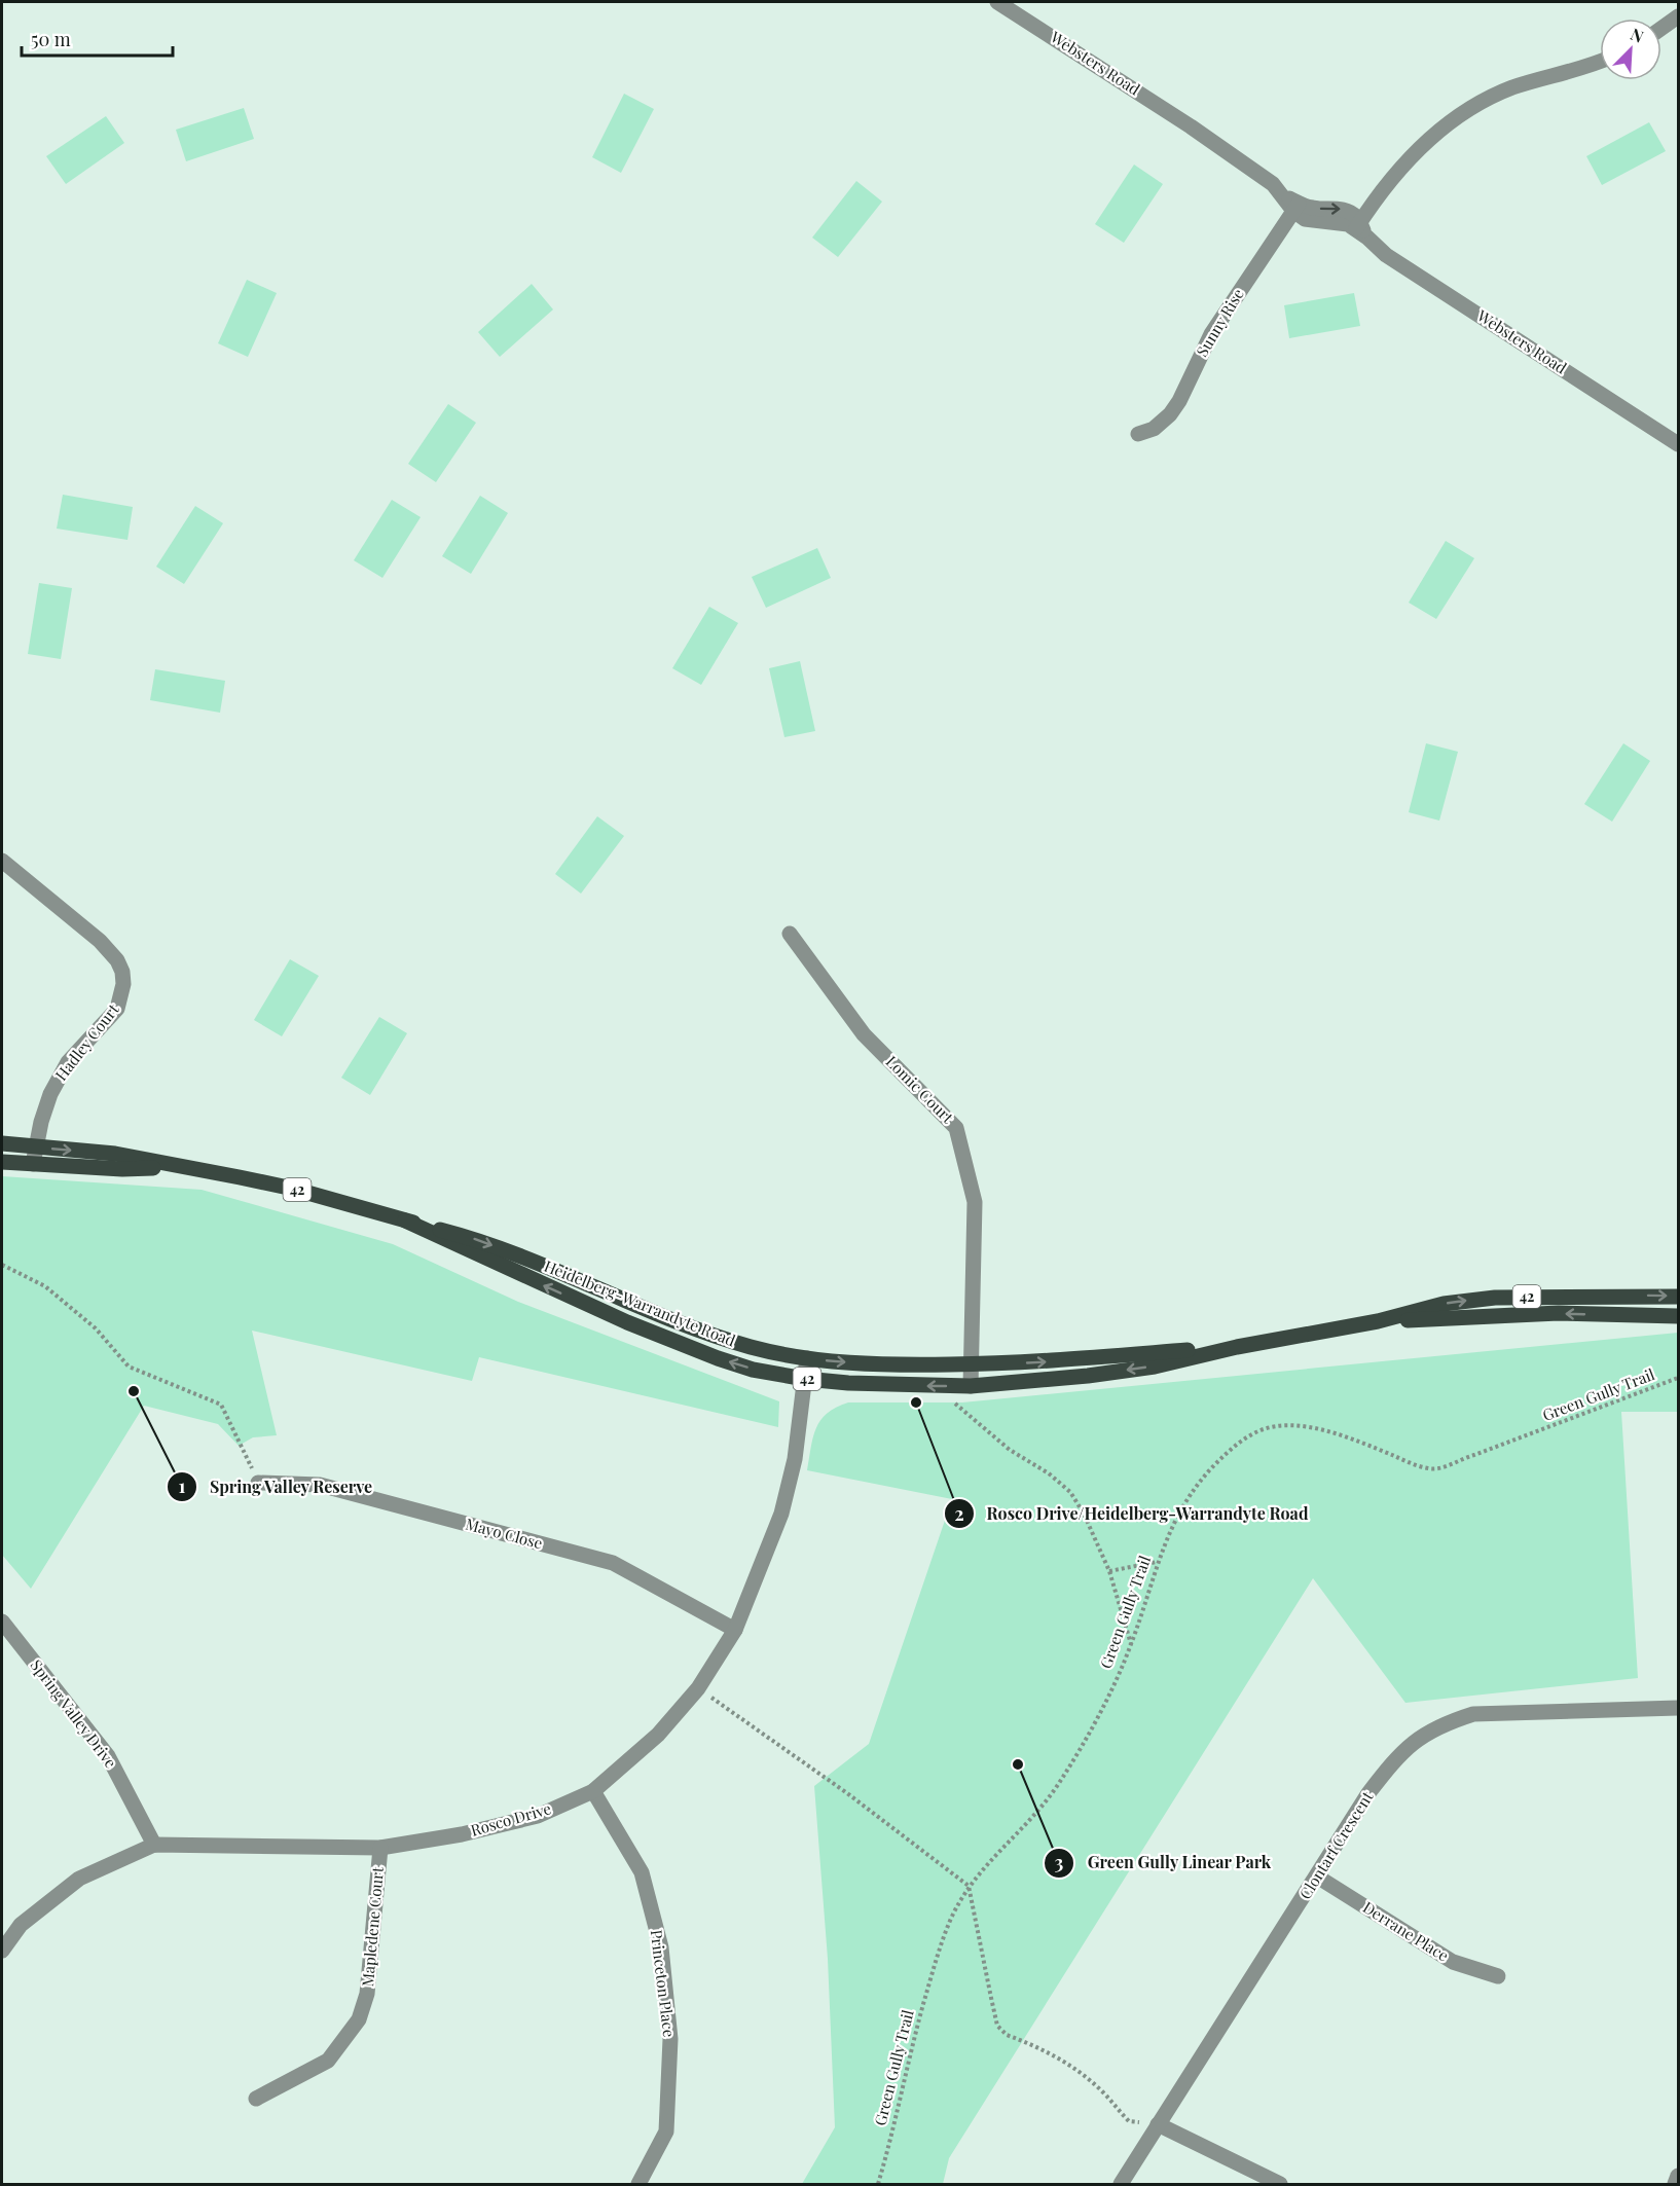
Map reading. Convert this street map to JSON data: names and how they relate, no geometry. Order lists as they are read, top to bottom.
{
  "streets": {
    "main road": ["42", "Heidelberg-Warrandyte Road"],
    "street": [
      "Websters Road",
      "Sunny Rise",
      "Hadley Court",
      "Lomic Court",
      "Mayo Close",
      "Spring Valley Drive",
      "Rosco Drive",
      "Clontarf Crescent",
      "Mapledene Court",
      "Derrane Place",
      "Princeton Place"
    ],
    "path": ["Green Gully Trail"]
  },
  "crossings": [
    ["Websters Road", "Sunny Rise"],
    ["Hadley Court", "Heidelberg-Warrandyte Road"],
    ["Lomic Court", "Heidelberg-Warrandyte Road"],
    ["Heidelberg-Warrandyte Road", "Rosco Drive"],
    ["Mayo Close", "Rosco Drive"],
    ["Spring Valley Drive", "Rosco Drive"],
    ["Rosco Drive", "Mapledene Court"],
    ["Rosco Drive", "Princeton Place"],
    ["Clontarf Crescent", "Derrane Place"]
  ],
  "places": ["Spring Valley Reserve", "Rosco Drive/Heidelberg-Warrandyte Road", "Green Gully Linear Park"],
  "scale_bar": "50 m",
  "north": "top right"
}
